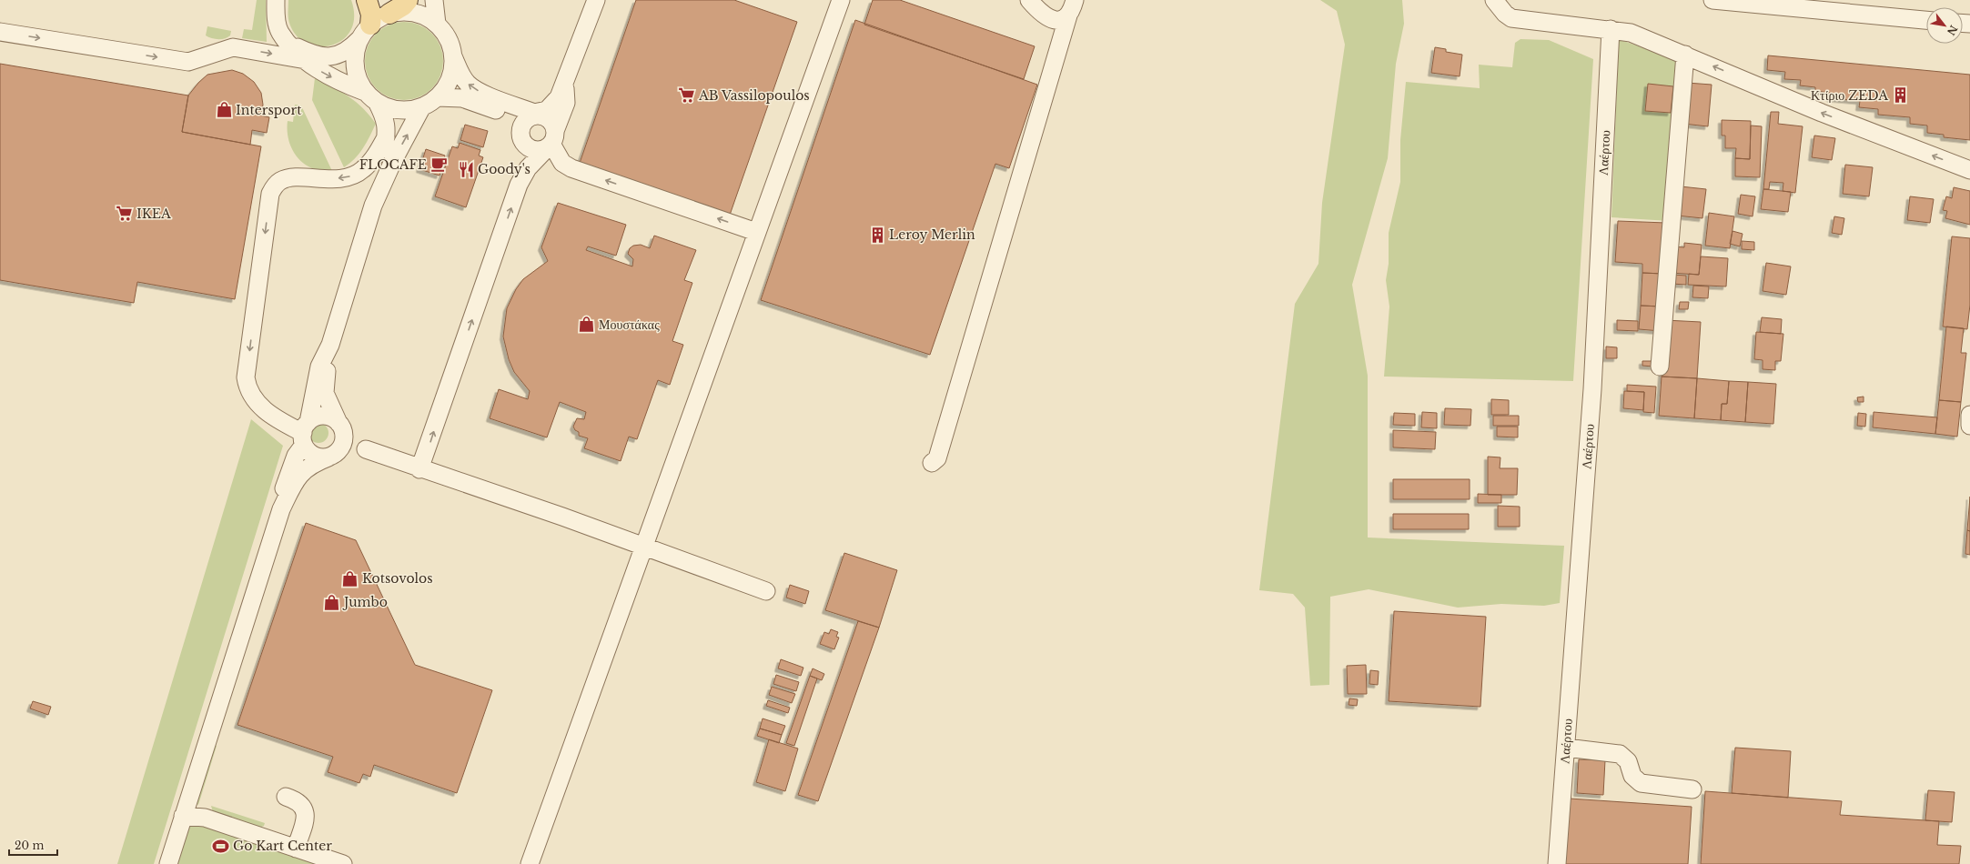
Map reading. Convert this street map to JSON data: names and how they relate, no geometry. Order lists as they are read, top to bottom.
{
  "streets": {
    "street": ["Λαέρτου"]
  },
  "places": {
    "supermarket": ["AB Vassilopoulos", "IKEA"],
    "building": ["Κτίριο ZEDA", "Leroy Merlin"],
    "shop": [
      "Intersport",
      "Μουστάκας",
      "Kotsovolos",
      "Jumbo"
    ],
    "cafe": ["FLOCAFE"],
    "restaurant": ["Goody's"],
    "sports": ["Go Kart Center"]
  },
  "scale_bar": "20 m",
  "north": "bottom right"
}
